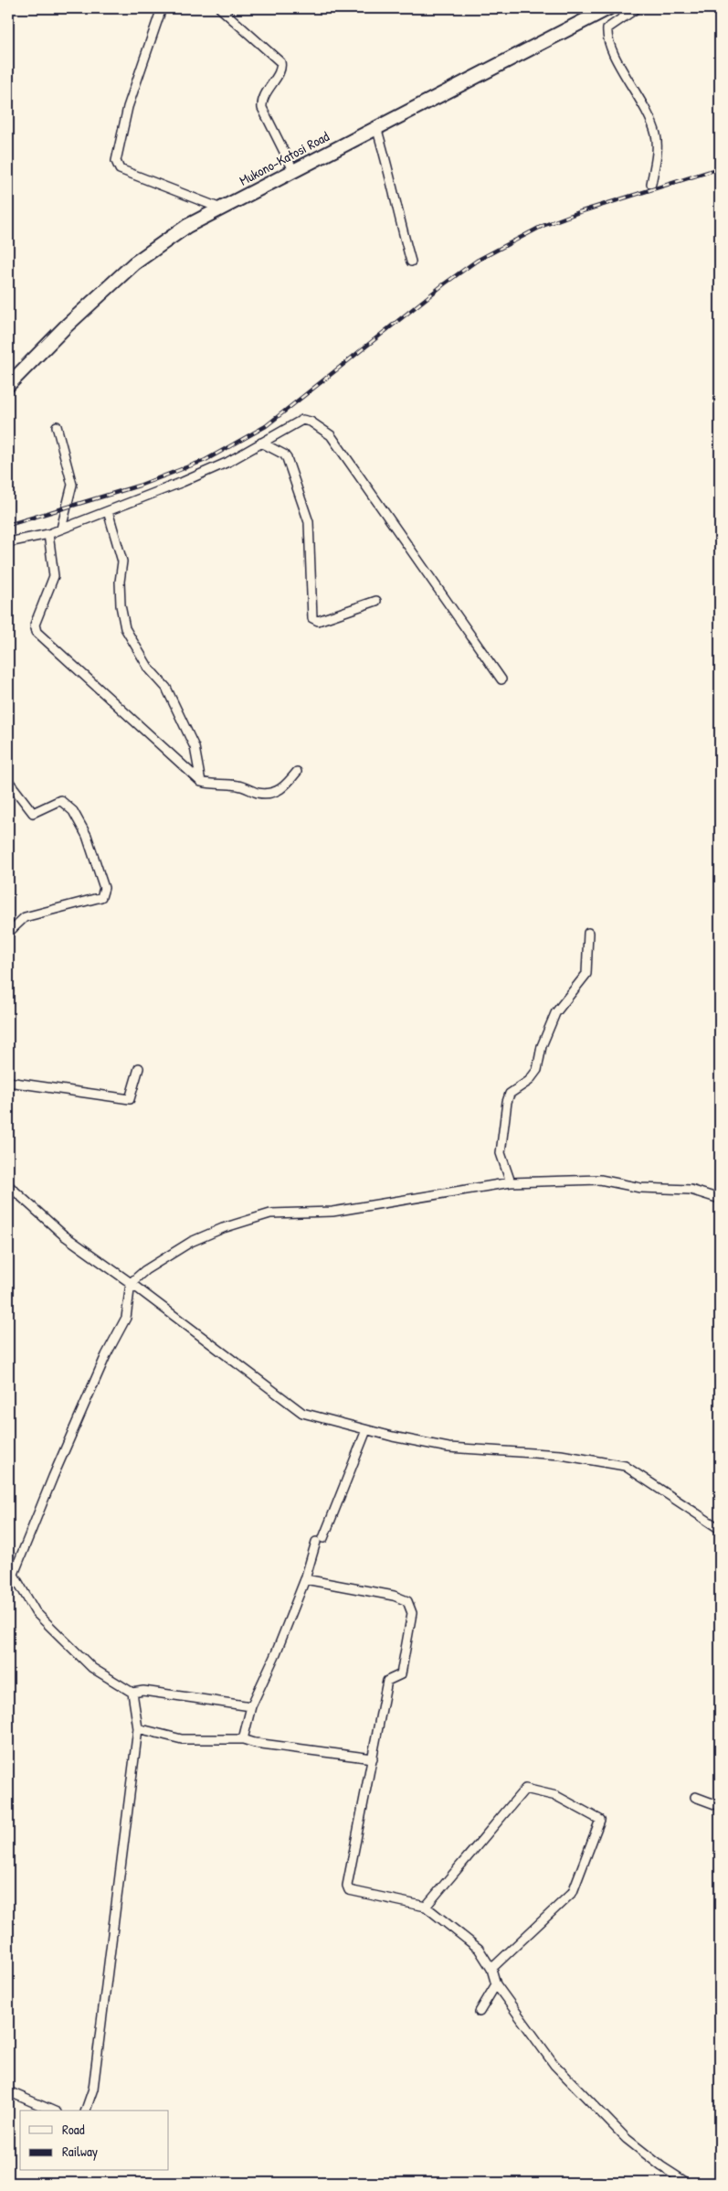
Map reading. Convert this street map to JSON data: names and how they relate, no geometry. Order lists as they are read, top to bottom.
{
  "streets": {
    "main road": ["Mukono-Katosi Road"]
  },
  "legend": ["Road", "Railway"]
}
